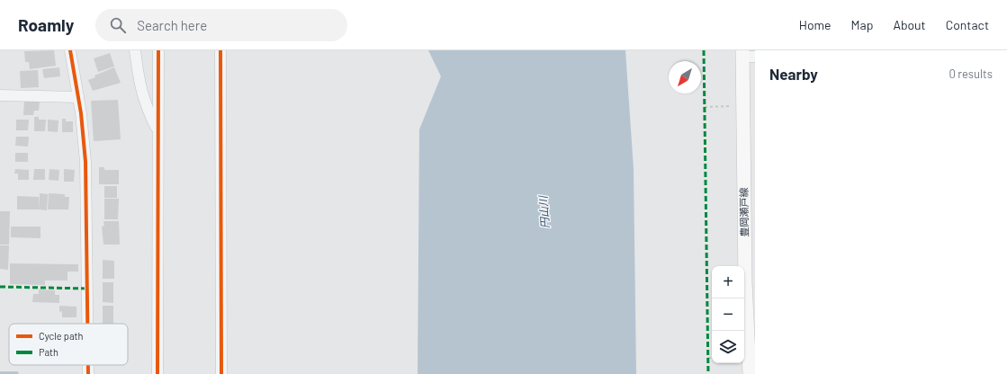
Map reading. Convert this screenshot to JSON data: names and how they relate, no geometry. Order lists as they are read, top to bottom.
{
  "streets": {
    "main road": ["豊岡瀬戸線"]
  },
  "water": ["円山川"],
  "legend": ["Cycle path", "Path"],
  "north": "bottom left",
  "page": {
    "header": "Roamly",
    "search": "Search here",
    "nav": [
      "Home",
      "Map",
      "About",
      "Contact"
    ],
    "heading": ["Nearby", "0 results"],
    "map_buttons": ["+", "−"]
  }
}
